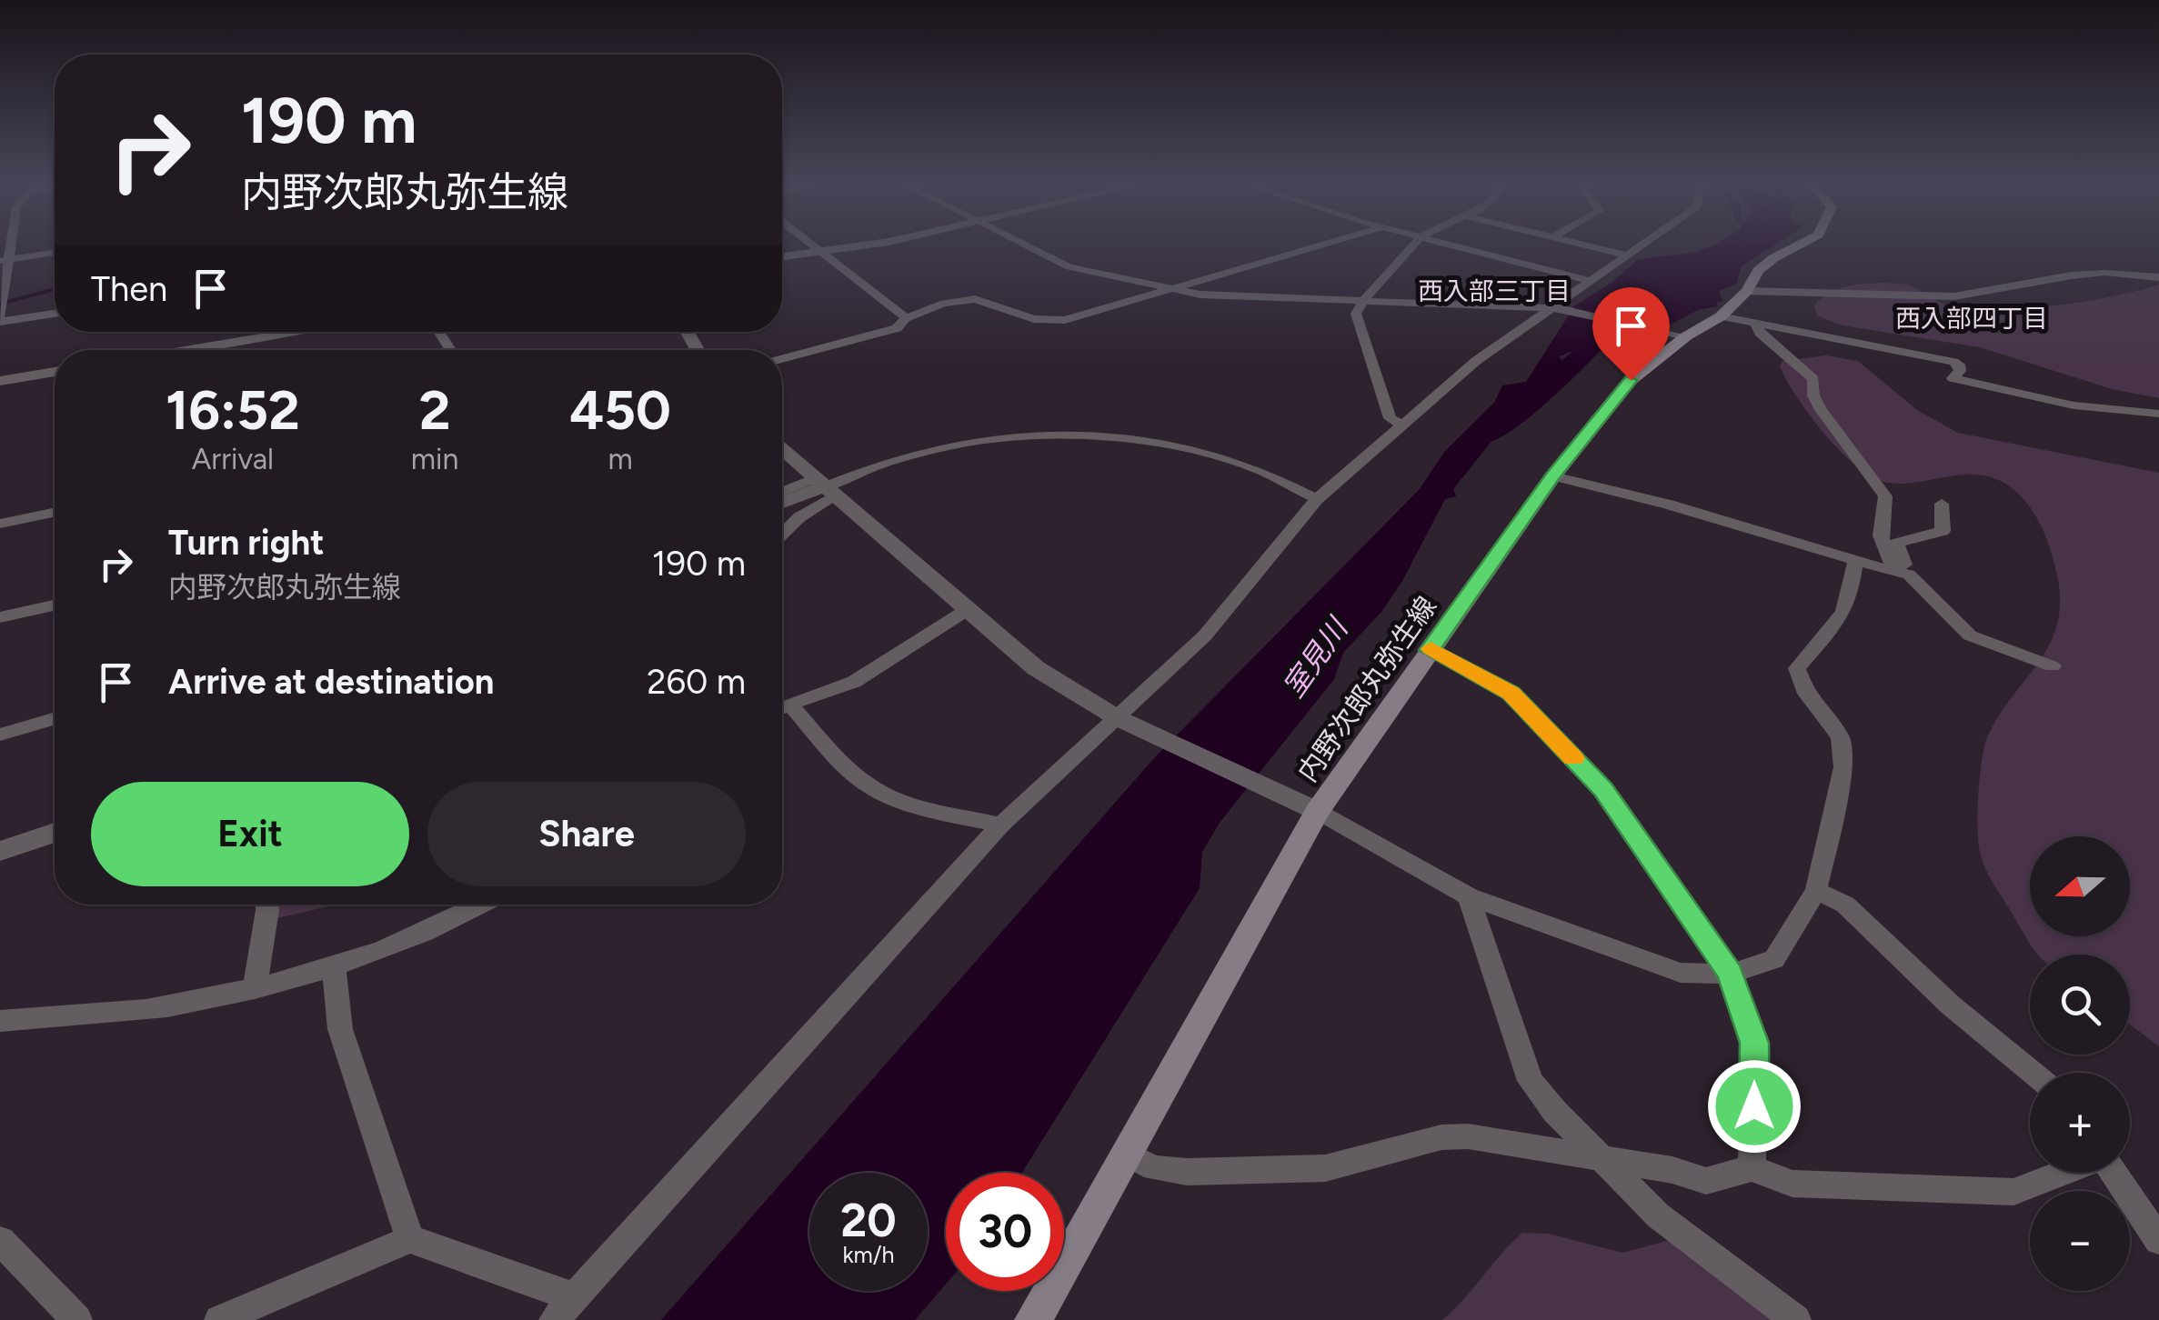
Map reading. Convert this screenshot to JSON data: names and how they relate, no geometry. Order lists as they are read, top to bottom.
{
  "streets": {
    "main road": ["内野次郎丸弥生線"]
  },
  "districts": ["西入部三丁目", "西入部四丁目"],
  "water": ["室見川"],
  "north": "left",
  "page": {
    "turn": ["190 m", "内野次郎丸弥生線"],
    "then": "Then",
    "eta": [
      "16:52",
      "Arrival",
      "2",
      "min",
      "450",
      "m"
    ],
    "list": [
      {
        "name": "Turn right",
        "note": "内野次郎丸弥生線",
        "value": "190 m"
      },
      {
        "name": "Arrive at destination",
        "value": "260 m"
      }
    ],
    "buttons": ["Exit", "Share"],
    "map_buttons": ["+", "−"],
    "speed": "20 km/h",
    "limit": "30"
  }
}
